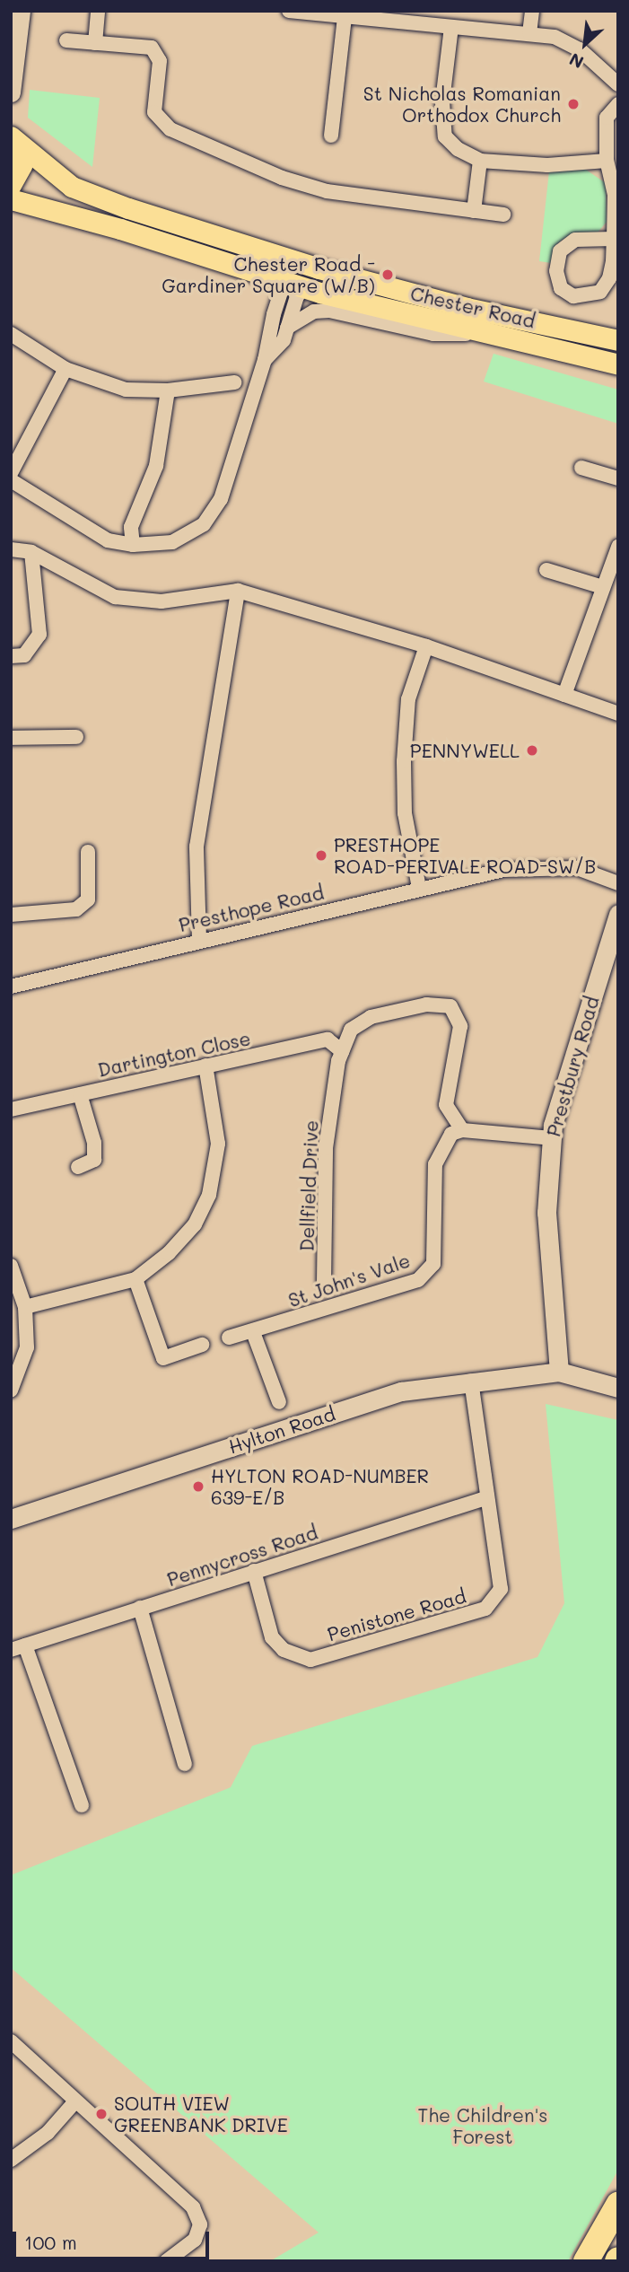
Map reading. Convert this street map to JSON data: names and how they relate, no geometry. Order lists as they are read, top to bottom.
{
  "streets": {
    "main road": ["Chester Road"],
    "street": [
      "Presthope Road",
      "Dartington Close",
      "Prestbury Road",
      "Dellfield Drive",
      "St John's Vale",
      "Hylton Road",
      "Pennycross Road",
      "Penistone Road"
    ]
  },
  "crossings": [
    ["Dartington Close", "Dellfield Drive"],
    ["Prestbury Road", "Hylton Road"],
    ["Dellfield Drive", "St John's Vale"],
    ["Hylton Road", "Penistone Road"],
    ["Pennycross Road", "Penistone Road"]
  ],
  "parks": ["The Children's Forest"],
  "places": [
    "St Nicholas Romanian Orthodox Church",
    "Chester Road - Gardiner Square (W/B)",
    "PENNYWELL",
    "PRESTHOPE ROAD-PERIVALE ROAD-SW/B",
    "HYLTON ROAD-NUMBER 639-E/B",
    "SOUTH VIEW GREENBANK DRIVE"
  ],
  "scale_bar": "100 m",
  "north": "bottom left"
}
